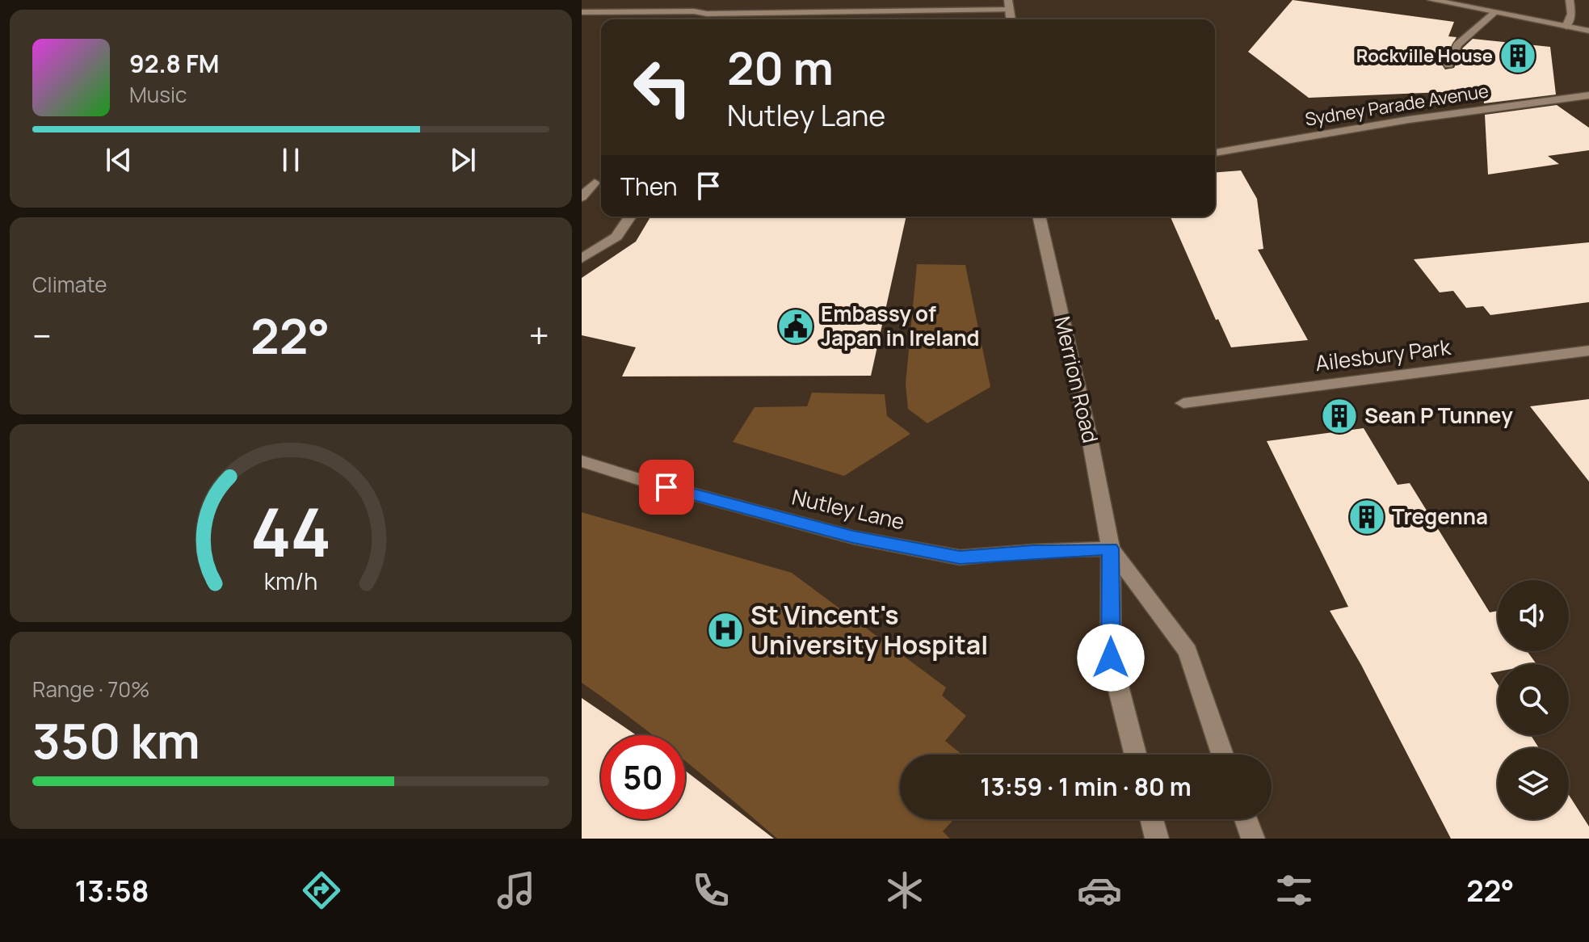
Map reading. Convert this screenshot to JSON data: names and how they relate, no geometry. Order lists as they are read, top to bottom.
{
  "streets": {
    "street": [
      "Sydney Parade Avenue",
      "Ailesbury Park",
      "Merrion Road",
      "Nutley Lane"
    ]
  },
  "crossings": [
    ["Merrion Road", "Nutley Lane"]
  ],
  "places": {
    "building": ["Rockville House", "Sean P Tunney", "Tregenna"],
    "public building": ["Embassy of Japan in Ireland"],
    "hospital": ["St Vincent's University Hospital"]
  },
  "page": {
    "turn": ["20 m", "Nutley Lane"],
    "song": ["92.8 FM", "Music"],
    "then": "Then",
    "tile": [
      "Climate",
      ["Range · 70%", "350 km"]
    ],
    "heat": ["−", "22°", "+"],
    "limit": "50",
    "trip": "13:59 · 1 min · 80 m",
    "tabs": ["13:58", "22°"],
    "gauge": ["44", "km/h"]
  }
}
